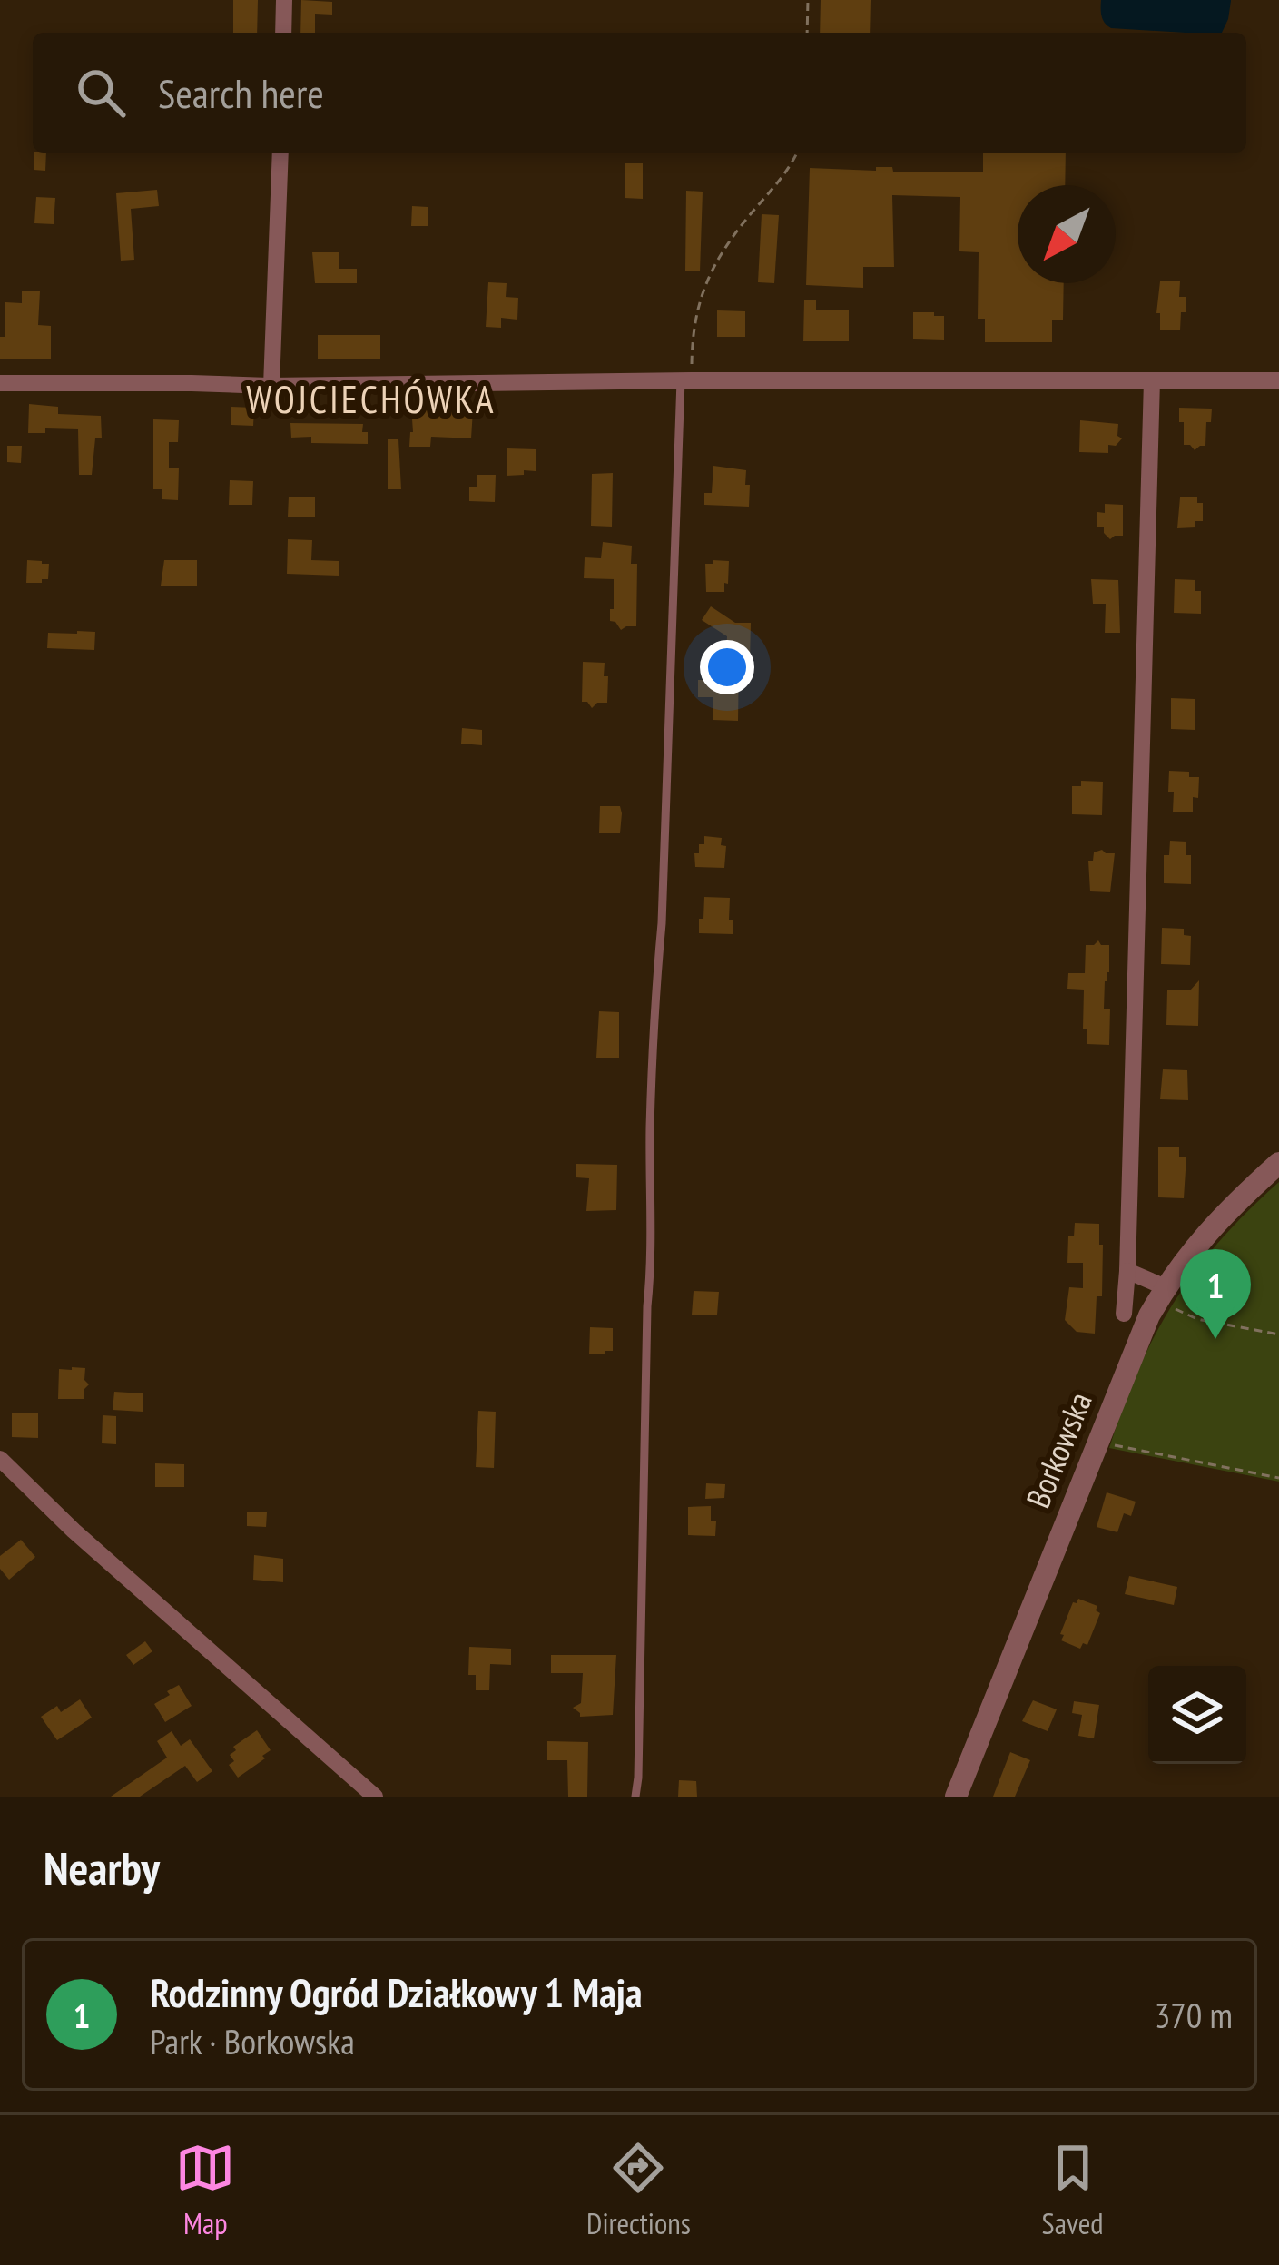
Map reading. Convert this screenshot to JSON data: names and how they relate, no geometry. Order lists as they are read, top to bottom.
{
  "streets": {
    "street": ["Borkowska"]
  },
  "districts": ["WOJCIECHÓWKA"],
  "north": "bottom left",
  "page": {
    "search": "Search here",
    "pins": "1",
    "heading": "Nearby",
    "list": [
      {
        "mark": "1",
        "name": "Rodzinny Ogród Działkowy 1 Maja",
        "note": "Park · Borkowska",
        "value": "370 m"
      }
    ],
    "nav": ["Map", "Directions", "Saved"]
  }
}
